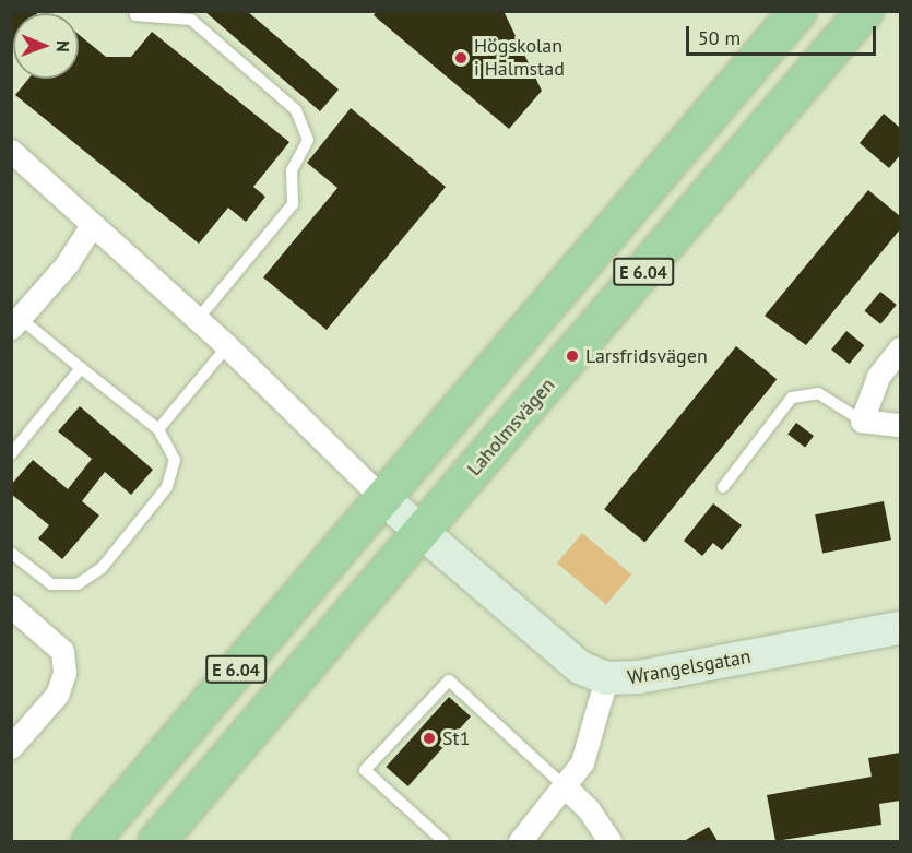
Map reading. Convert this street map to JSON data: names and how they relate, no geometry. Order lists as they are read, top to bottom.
{
  "streets": {
    "highway": ["E 6.04", "Laholmsvägen"],
    "main road": ["Wrangelsgatan"]
  },
  "crossings": [
    ["E 6.04", "Wrangelsgatan"],
    ["Laholmsvägen", "Wrangelsgatan"]
  ],
  "places": ["Högskolan i Halmstad", "Larsfridsvägen", "St1"],
  "scale_bar": "50 m",
  "north": "right"
}
